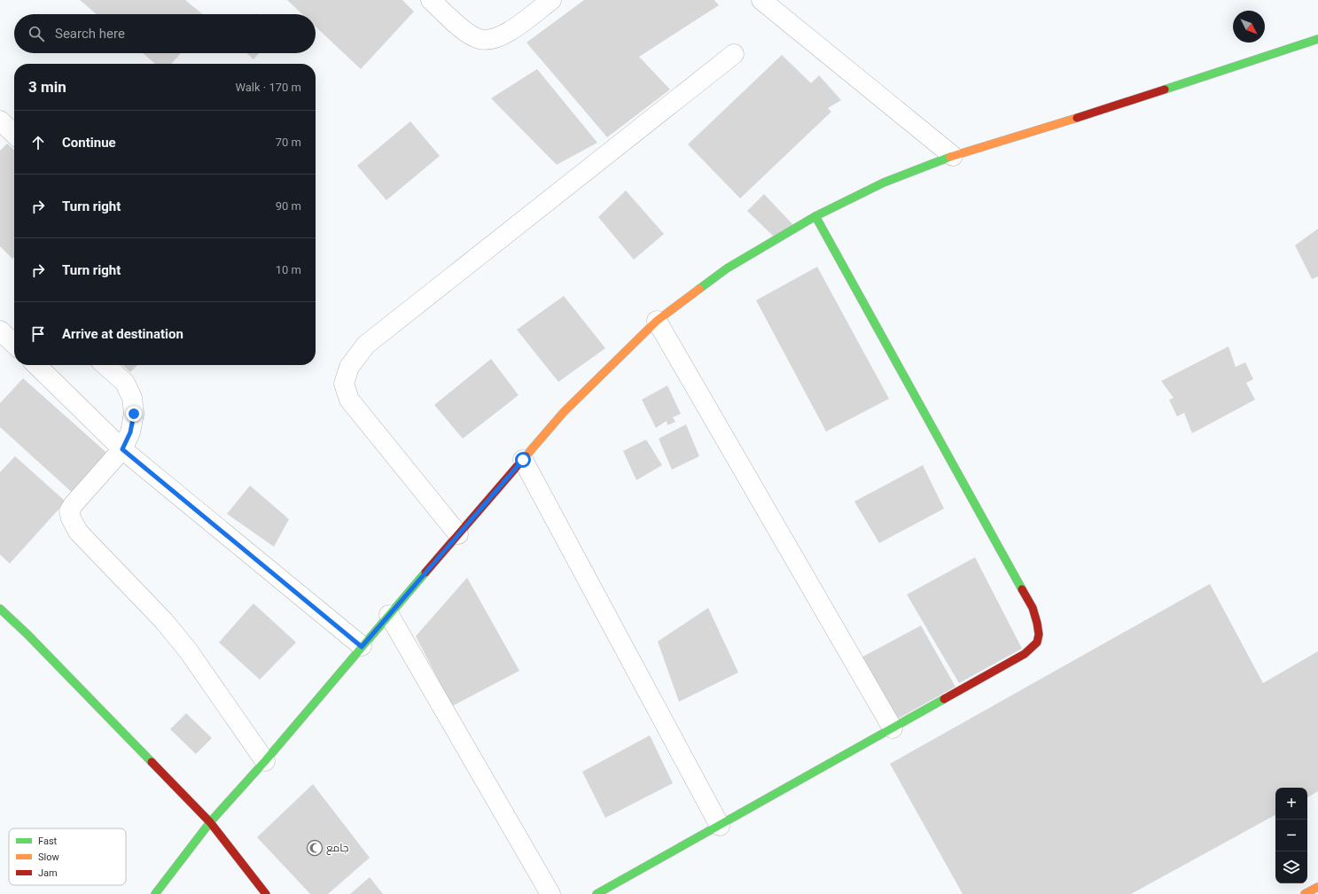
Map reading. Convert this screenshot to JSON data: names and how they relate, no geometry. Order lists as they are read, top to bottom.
{
  "places": {
    "mosque": ["جامع"]
  },
  "legend": ["Fast", "Slow", "Jam"],
  "north": "bottom right",
  "page": {
    "search": "Search here",
    "heading": ["3 min", "Walk · 170 m"],
    "list": [
      ["Continue", "70 m"],
      ["Turn right", "90 m"],
      ["Turn right", "10 m"],
      "Arrive at destination"
    ],
    "map_buttons": ["+", "−"]
  }
}
